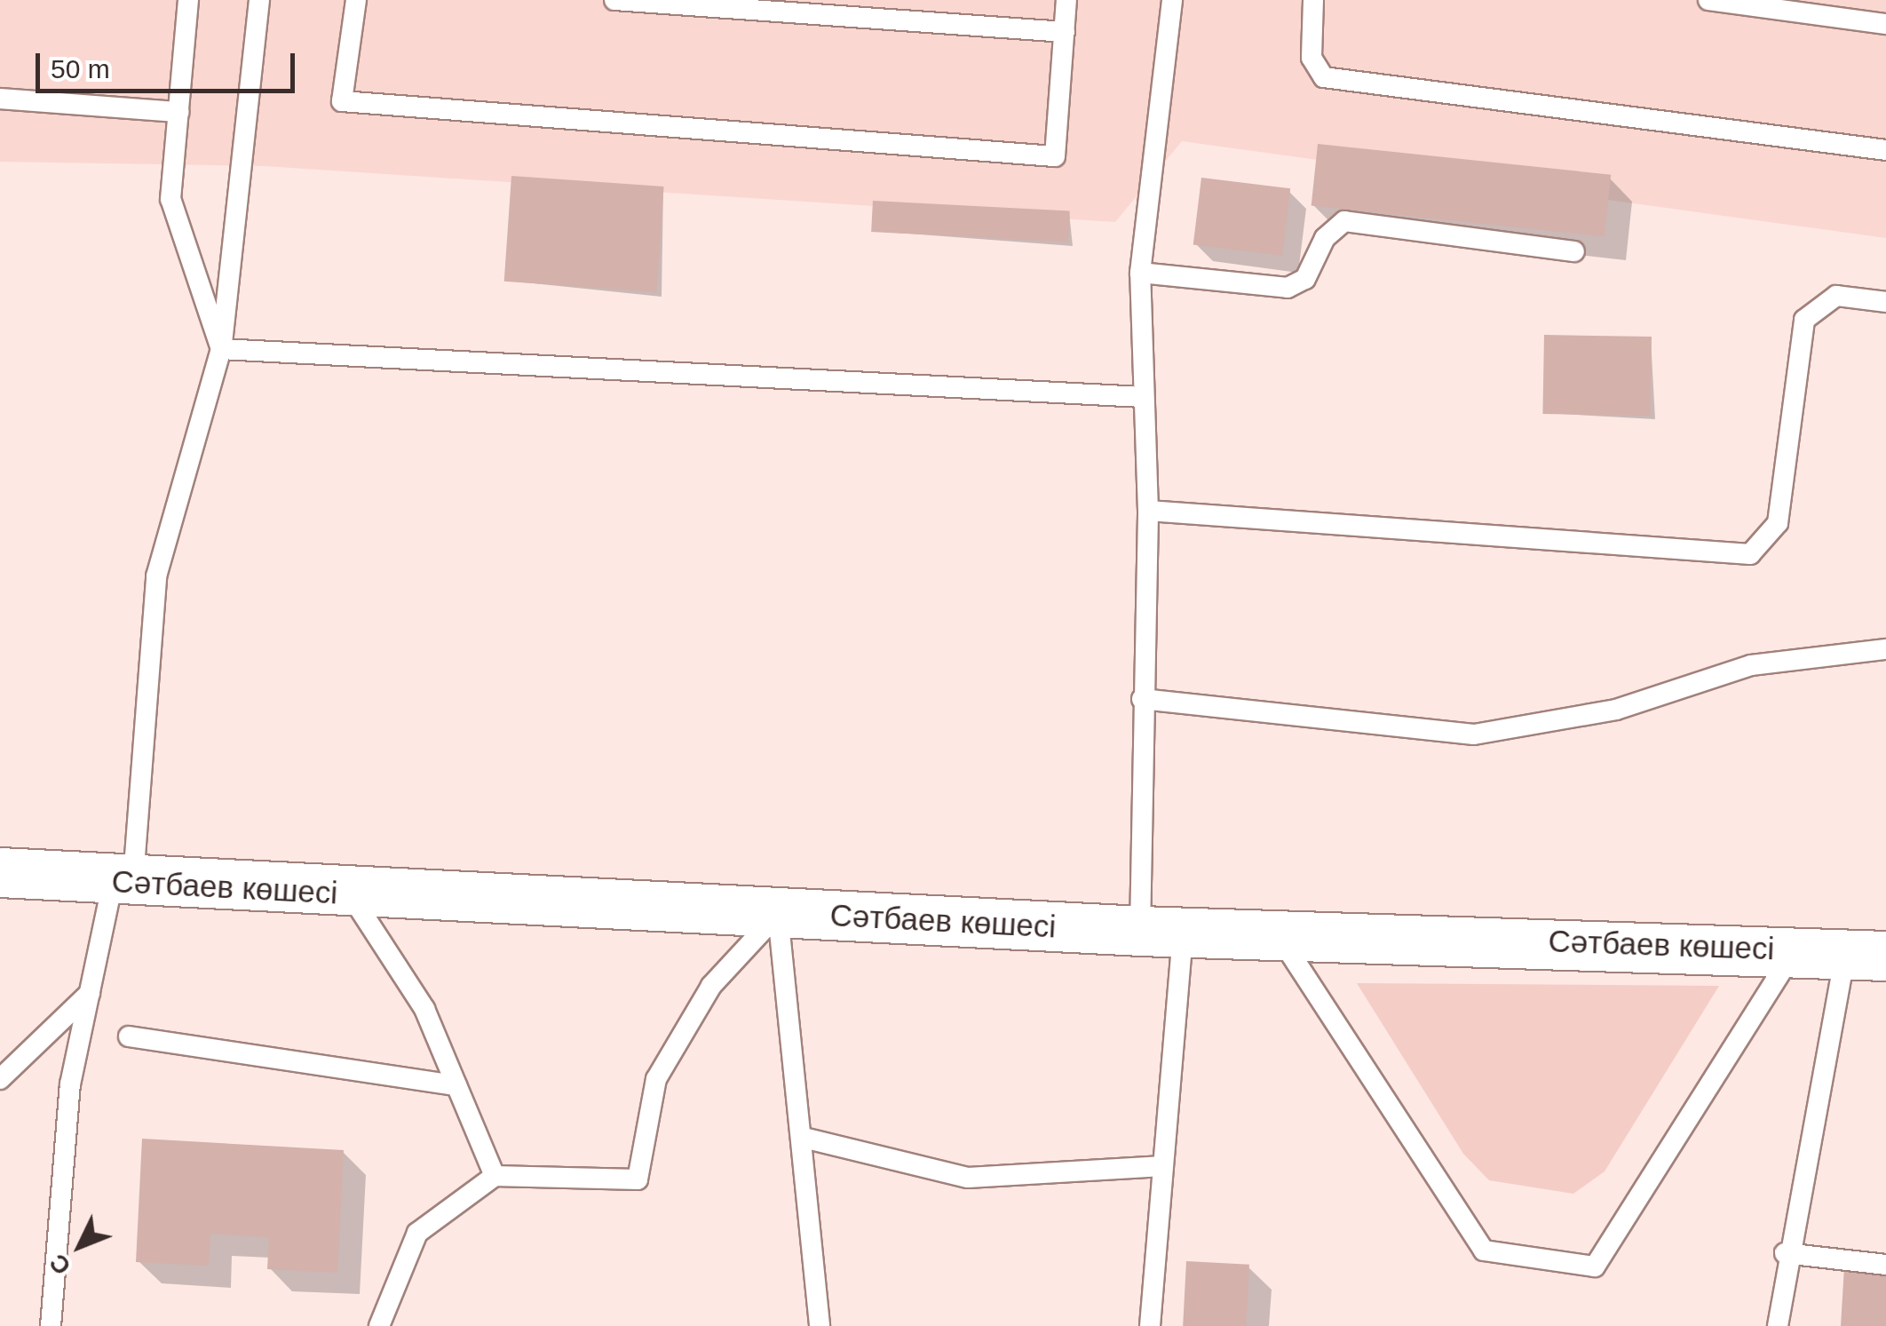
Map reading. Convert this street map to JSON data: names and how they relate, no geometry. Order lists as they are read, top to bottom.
{
  "streets": {
    "main road": ["Сәтбаев көшесі"]
  },
  "scale_bar": "50 m",
  "north": "bottom left"
}
